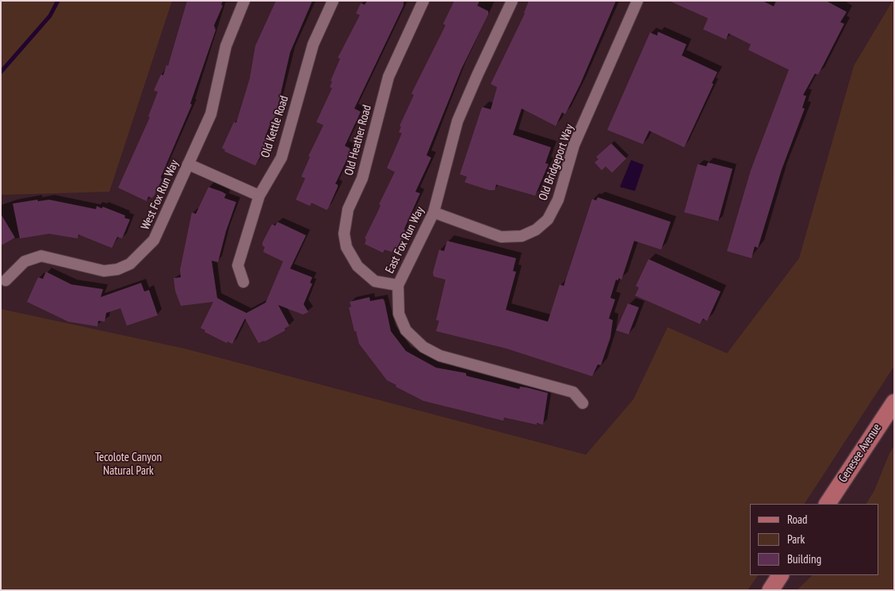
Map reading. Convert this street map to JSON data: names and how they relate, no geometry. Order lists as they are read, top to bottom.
{
  "streets": {
    "main road": ["Genesee Avenue"],
    "street": [
      "Old Kettle Road",
      "Old Heather Road",
      "Old Bridgeport Way",
      "West Fox Run Way",
      "East Fox Run Way"
    ]
  },
  "crossings": [
    ["Old Heather Road", "East Fox Run Way"],
    ["Old Bridgeport Way", "East Fox Run Way"]
  ],
  "parks": ["Tecolote Canyon Natural Park"],
  "legend": ["Road", "Park", "Building"]
}
